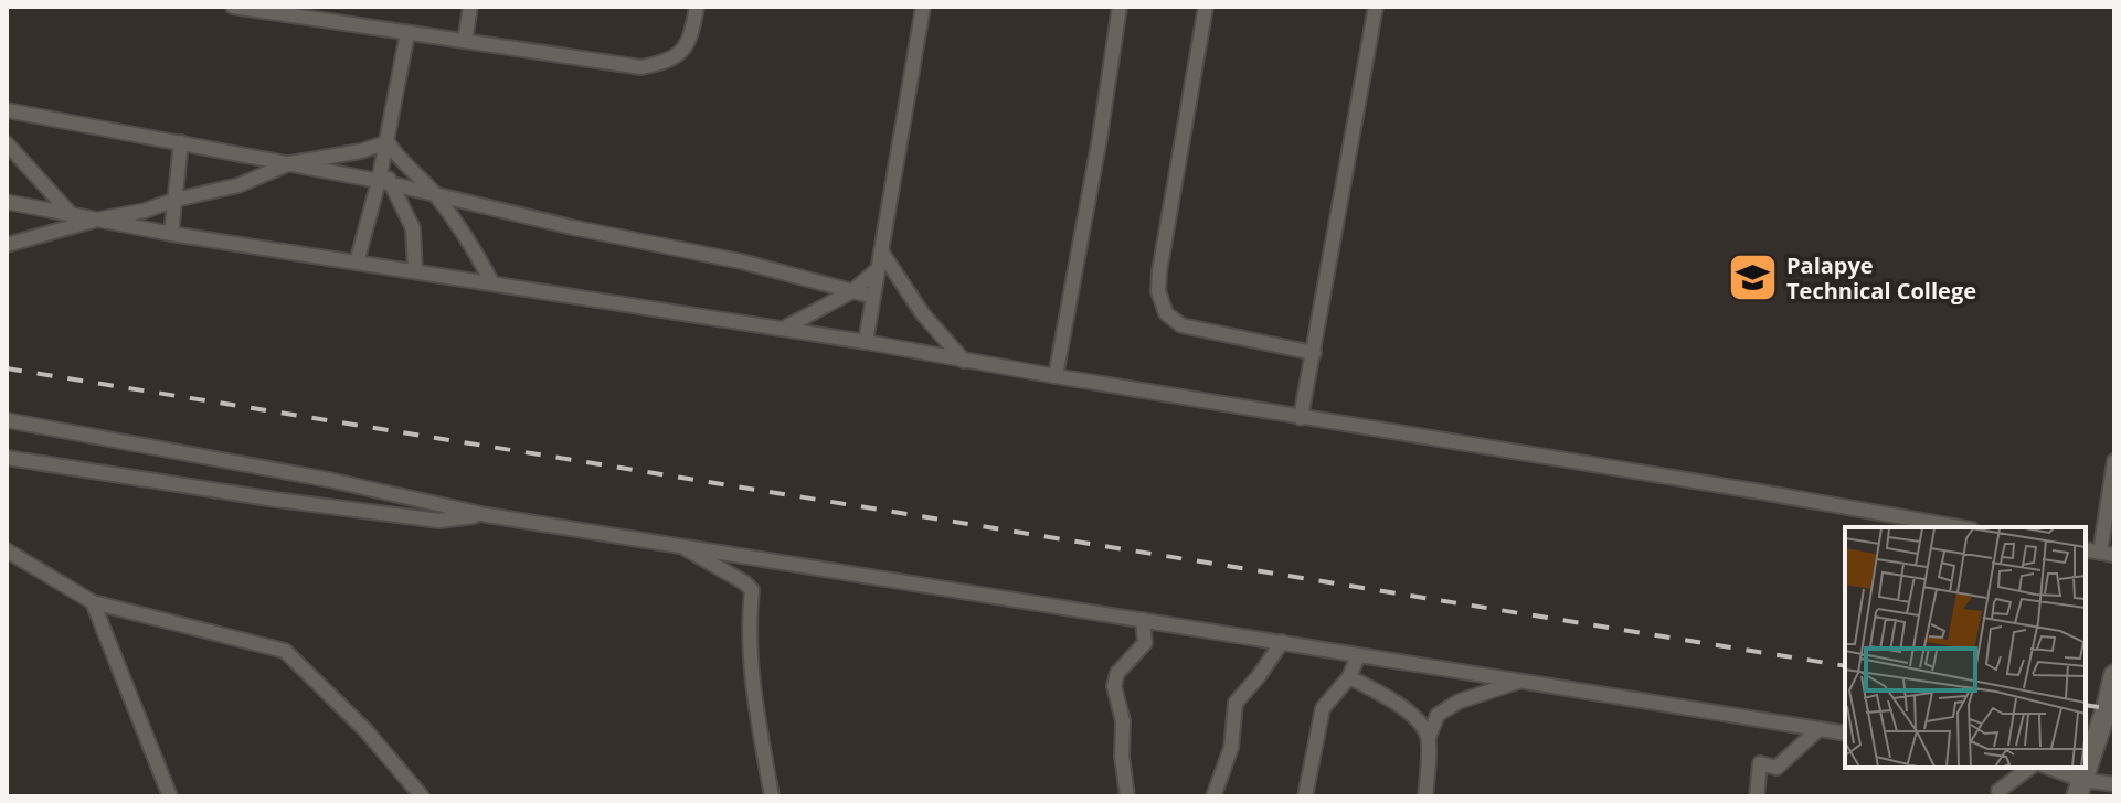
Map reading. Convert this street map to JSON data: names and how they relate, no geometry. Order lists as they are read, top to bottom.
{
  "places": {
    "school or university": ["Palapye Technical College"]
  }
}
